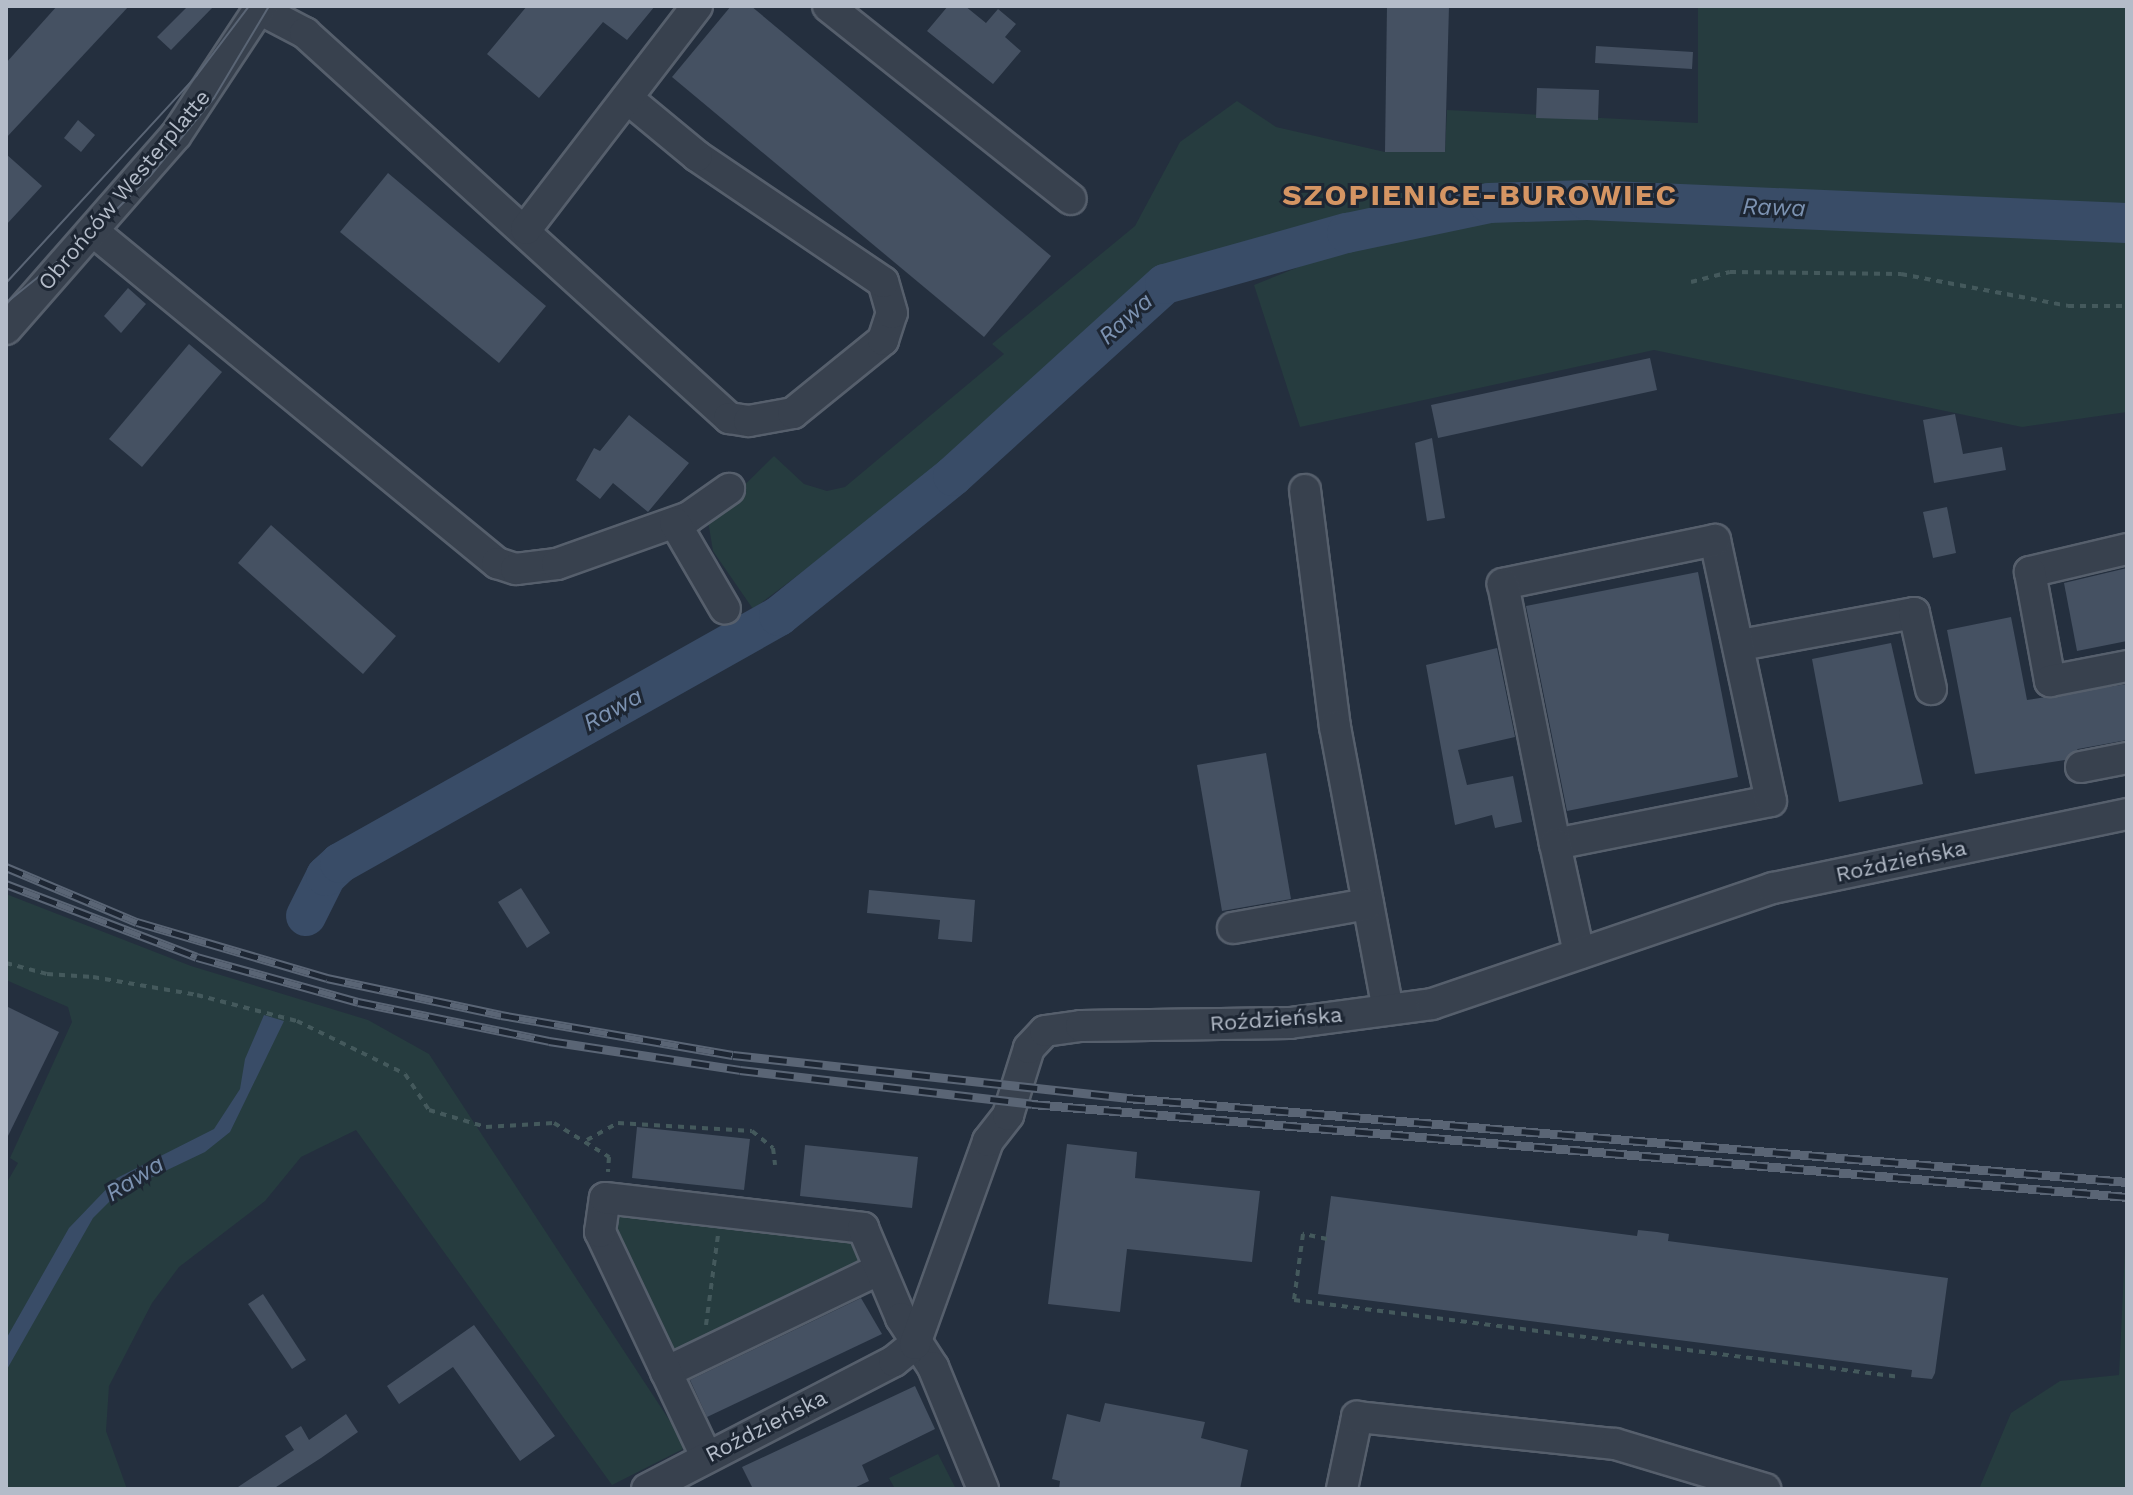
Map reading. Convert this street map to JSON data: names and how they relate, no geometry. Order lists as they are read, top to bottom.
{
  "streets": {
    "street": ["Obrońców Westerplatte", "Roździeńska"]
  },
  "districts": ["SZOPIENICE-BUROWIEC"],
  "water": ["Rawa"]
}
